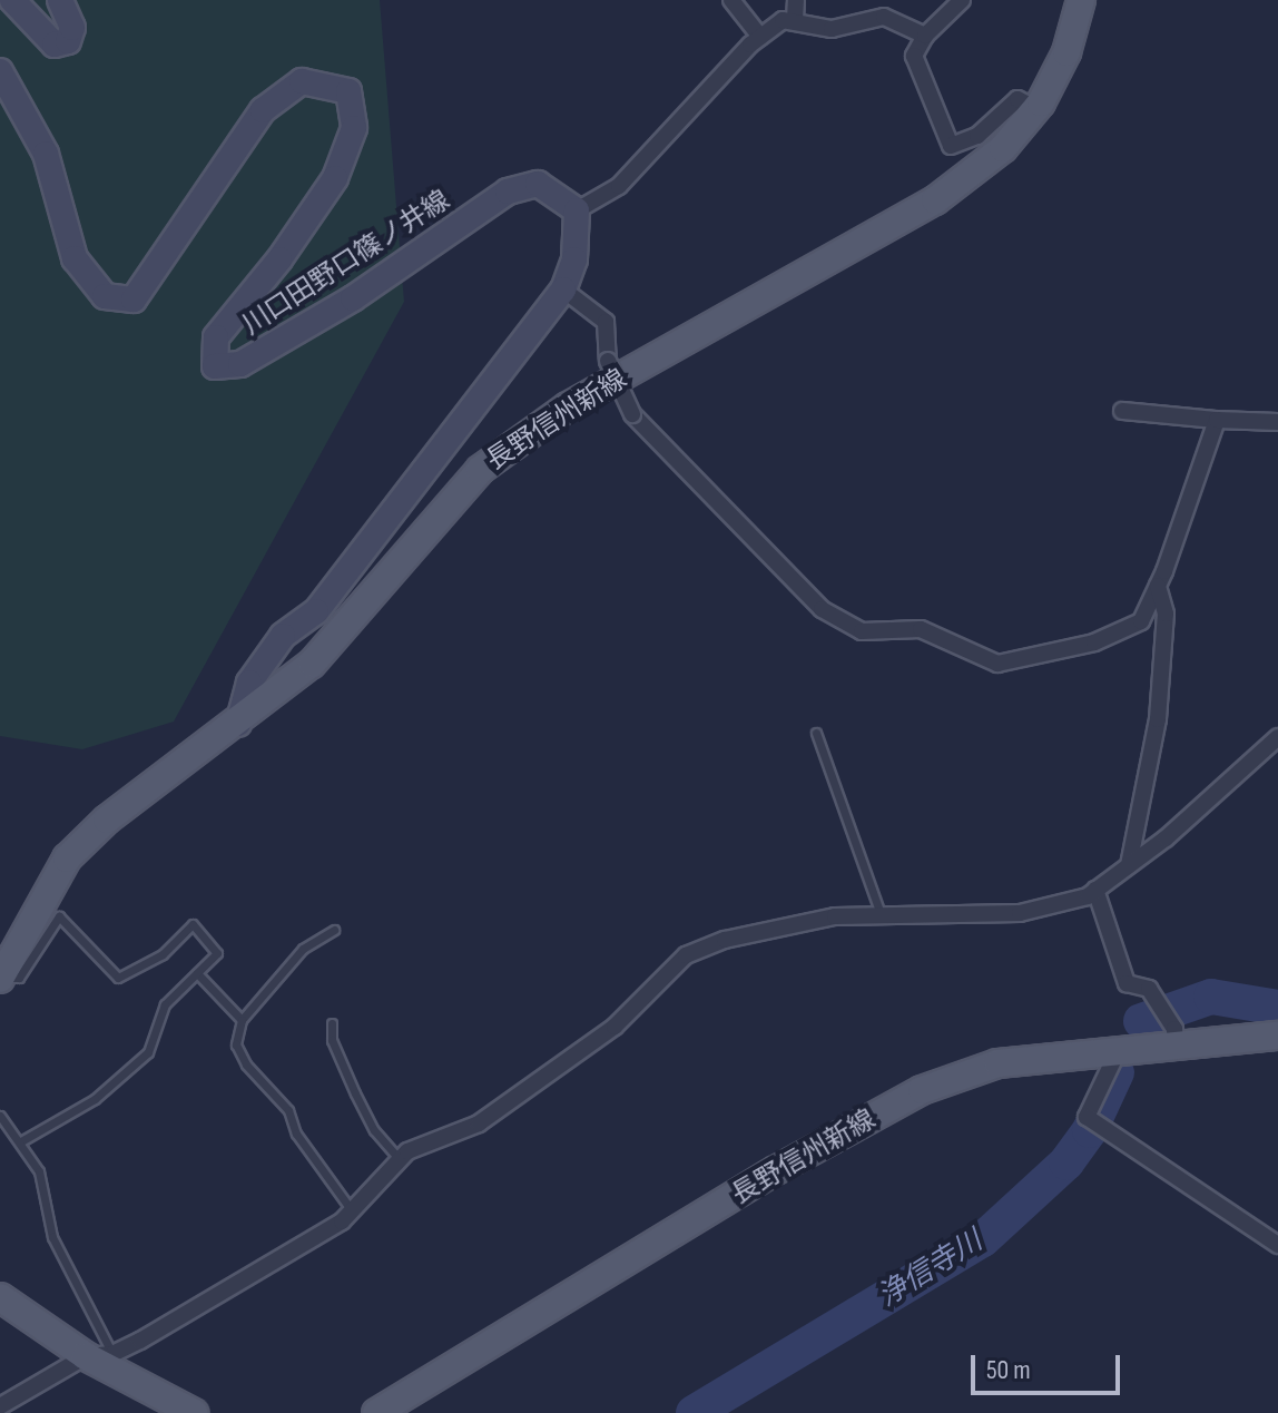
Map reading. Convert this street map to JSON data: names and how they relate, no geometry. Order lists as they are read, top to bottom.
{
  "streets": {
    "main road": ["川口田野口篠ノ井線", "長野信州新線"]
  },
  "water": ["浄信寺川"],
  "scale_bar": "50 m"
}
